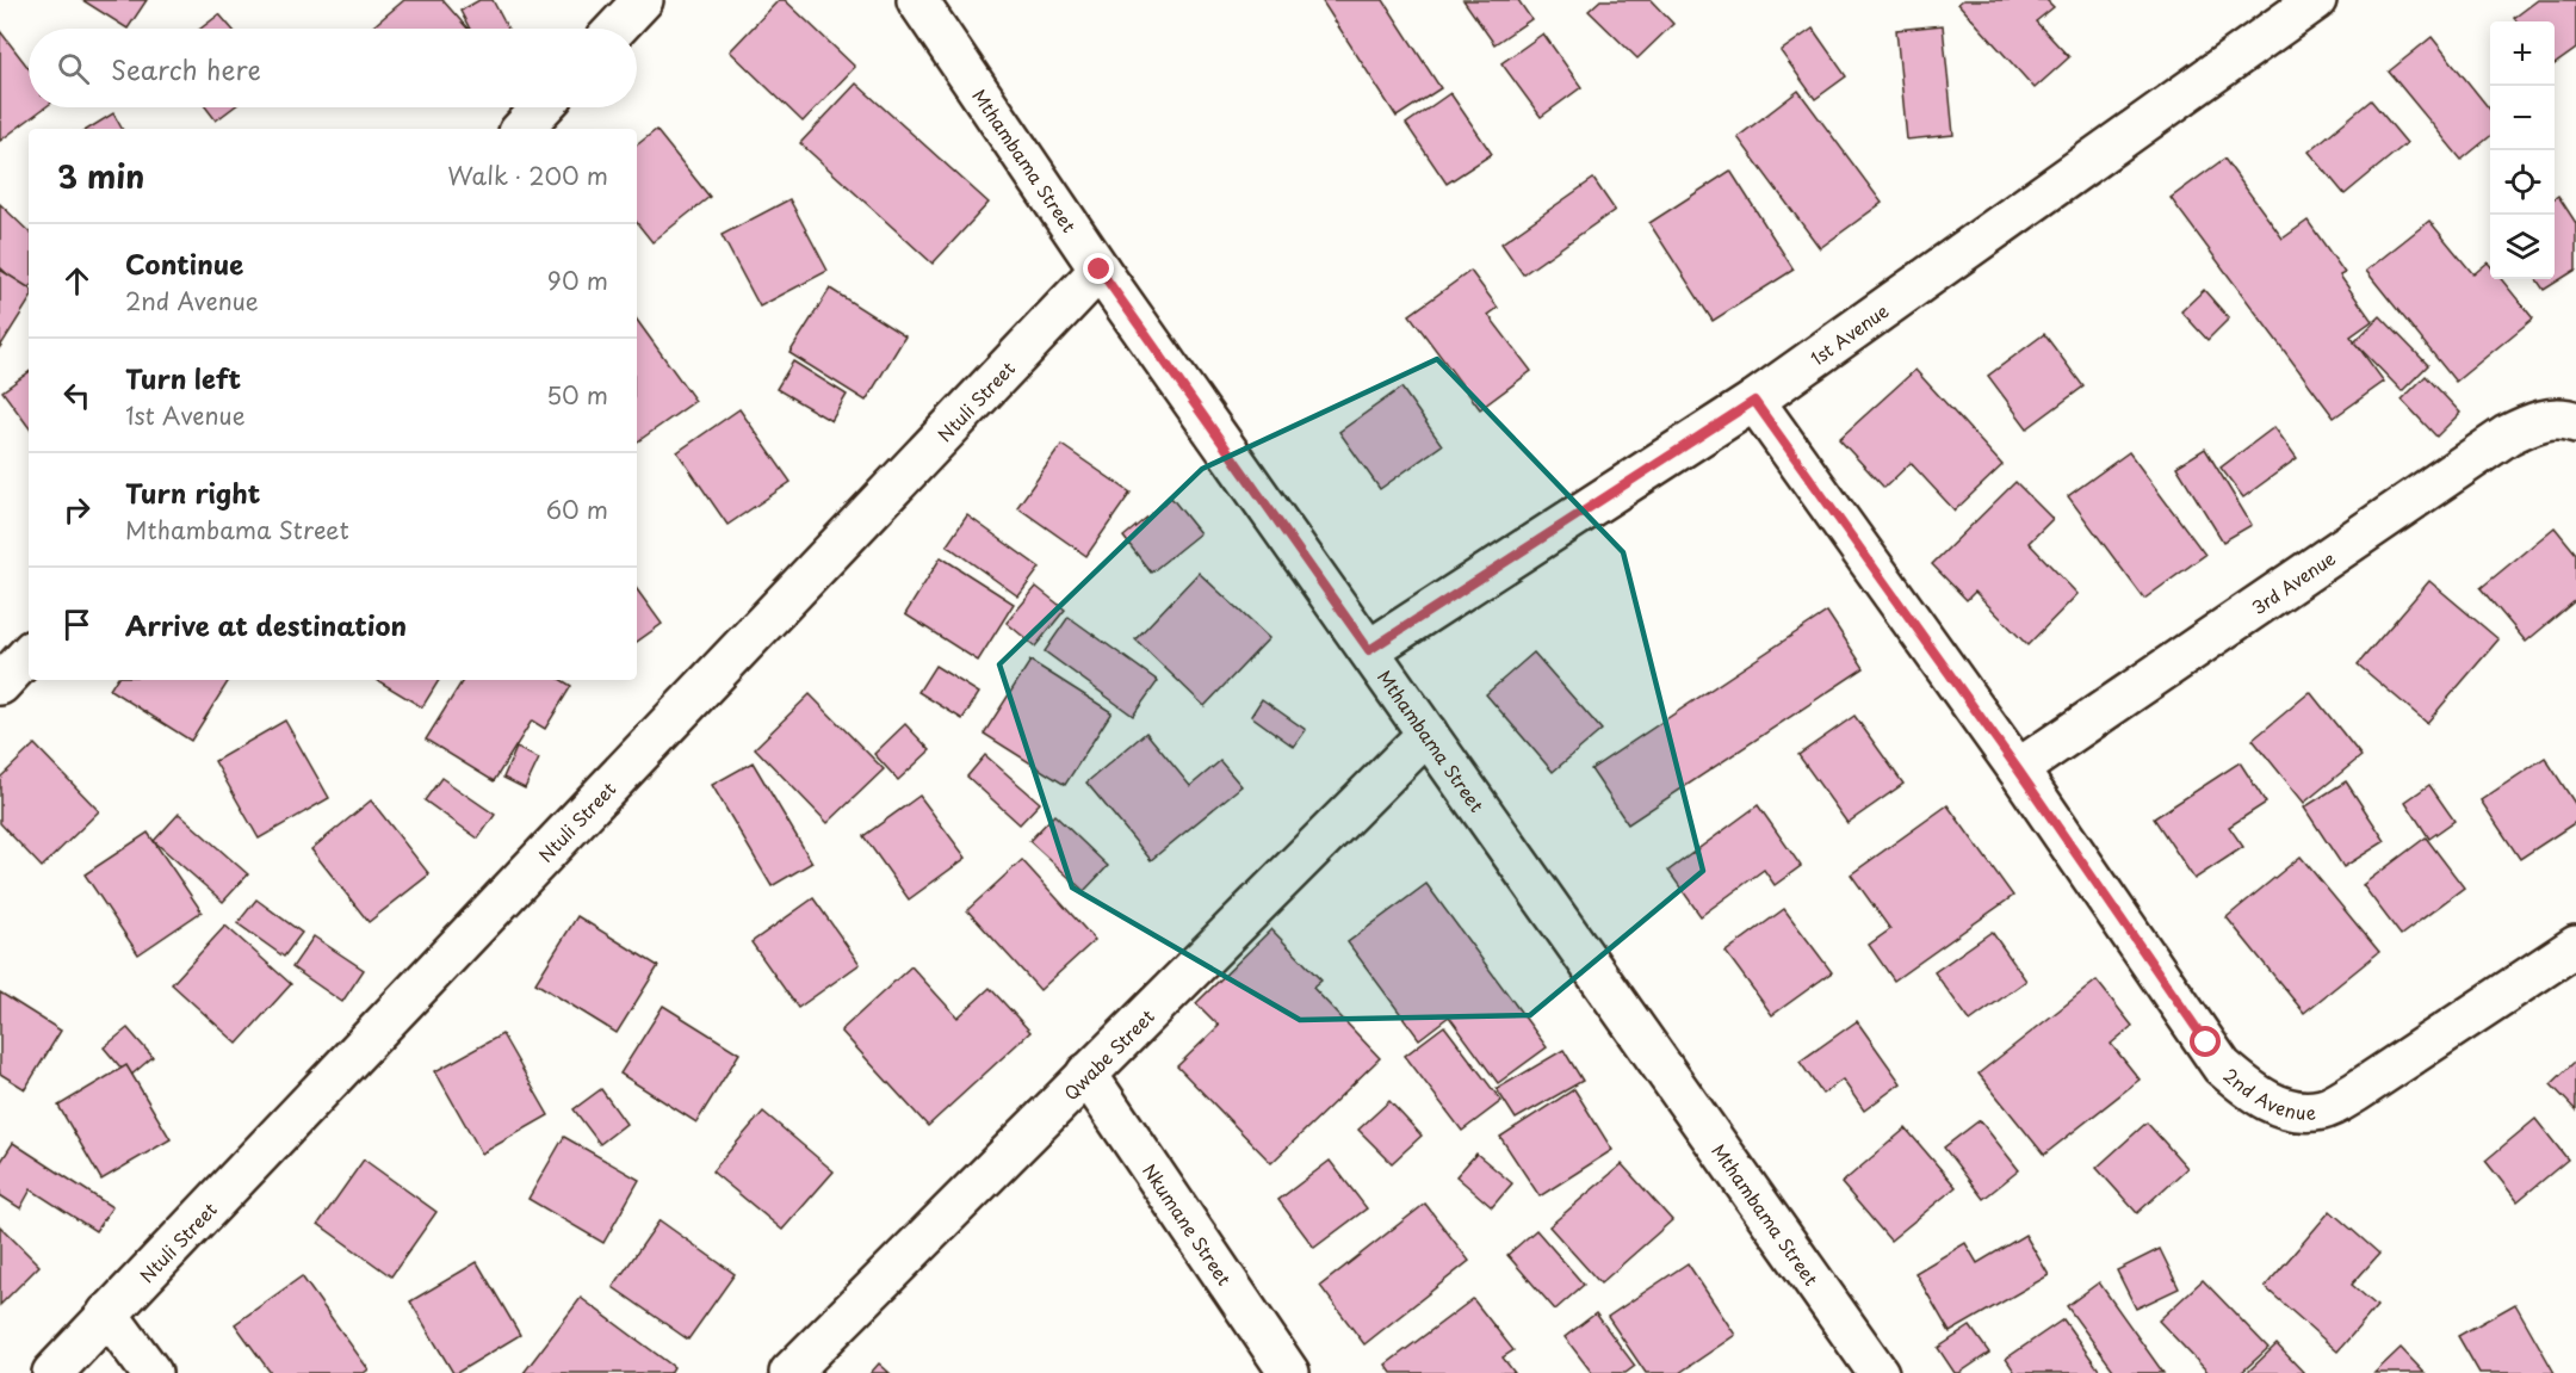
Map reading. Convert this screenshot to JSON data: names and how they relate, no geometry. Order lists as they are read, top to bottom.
{
  "streets": {
    "street": [
      "Mthambama Street",
      "1st Avenue",
      "Ntuli Street",
      "3rd Avenue",
      "Qwabe Street",
      "2nd Avenue",
      "Nkumane Street"
    ]
  },
  "crossings": [
    ["Mthambama Street", "1st Avenue"],
    ["Mthambama Street", "Ntuli Street"],
    ["Mthambama Street", "Qwabe Street"],
    ["1st Avenue", "2nd Avenue"],
    ["3rd Avenue", "2nd Avenue"],
    ["Qwabe Street", "Nkumane Street"]
  ],
  "page": {
    "map_buttons": ["+", "−"],
    "search": "Search here",
    "heading": ["3 min", "Walk · 200 m"],
    "list": [
      ["Continue", "2nd Avenue", "90 m"],
      ["Turn left", "1st Avenue", "50 m"],
      ["Turn right", "Mthambama Street", "60 m"],
      "Arrive at destination"
    ]
  }
}
